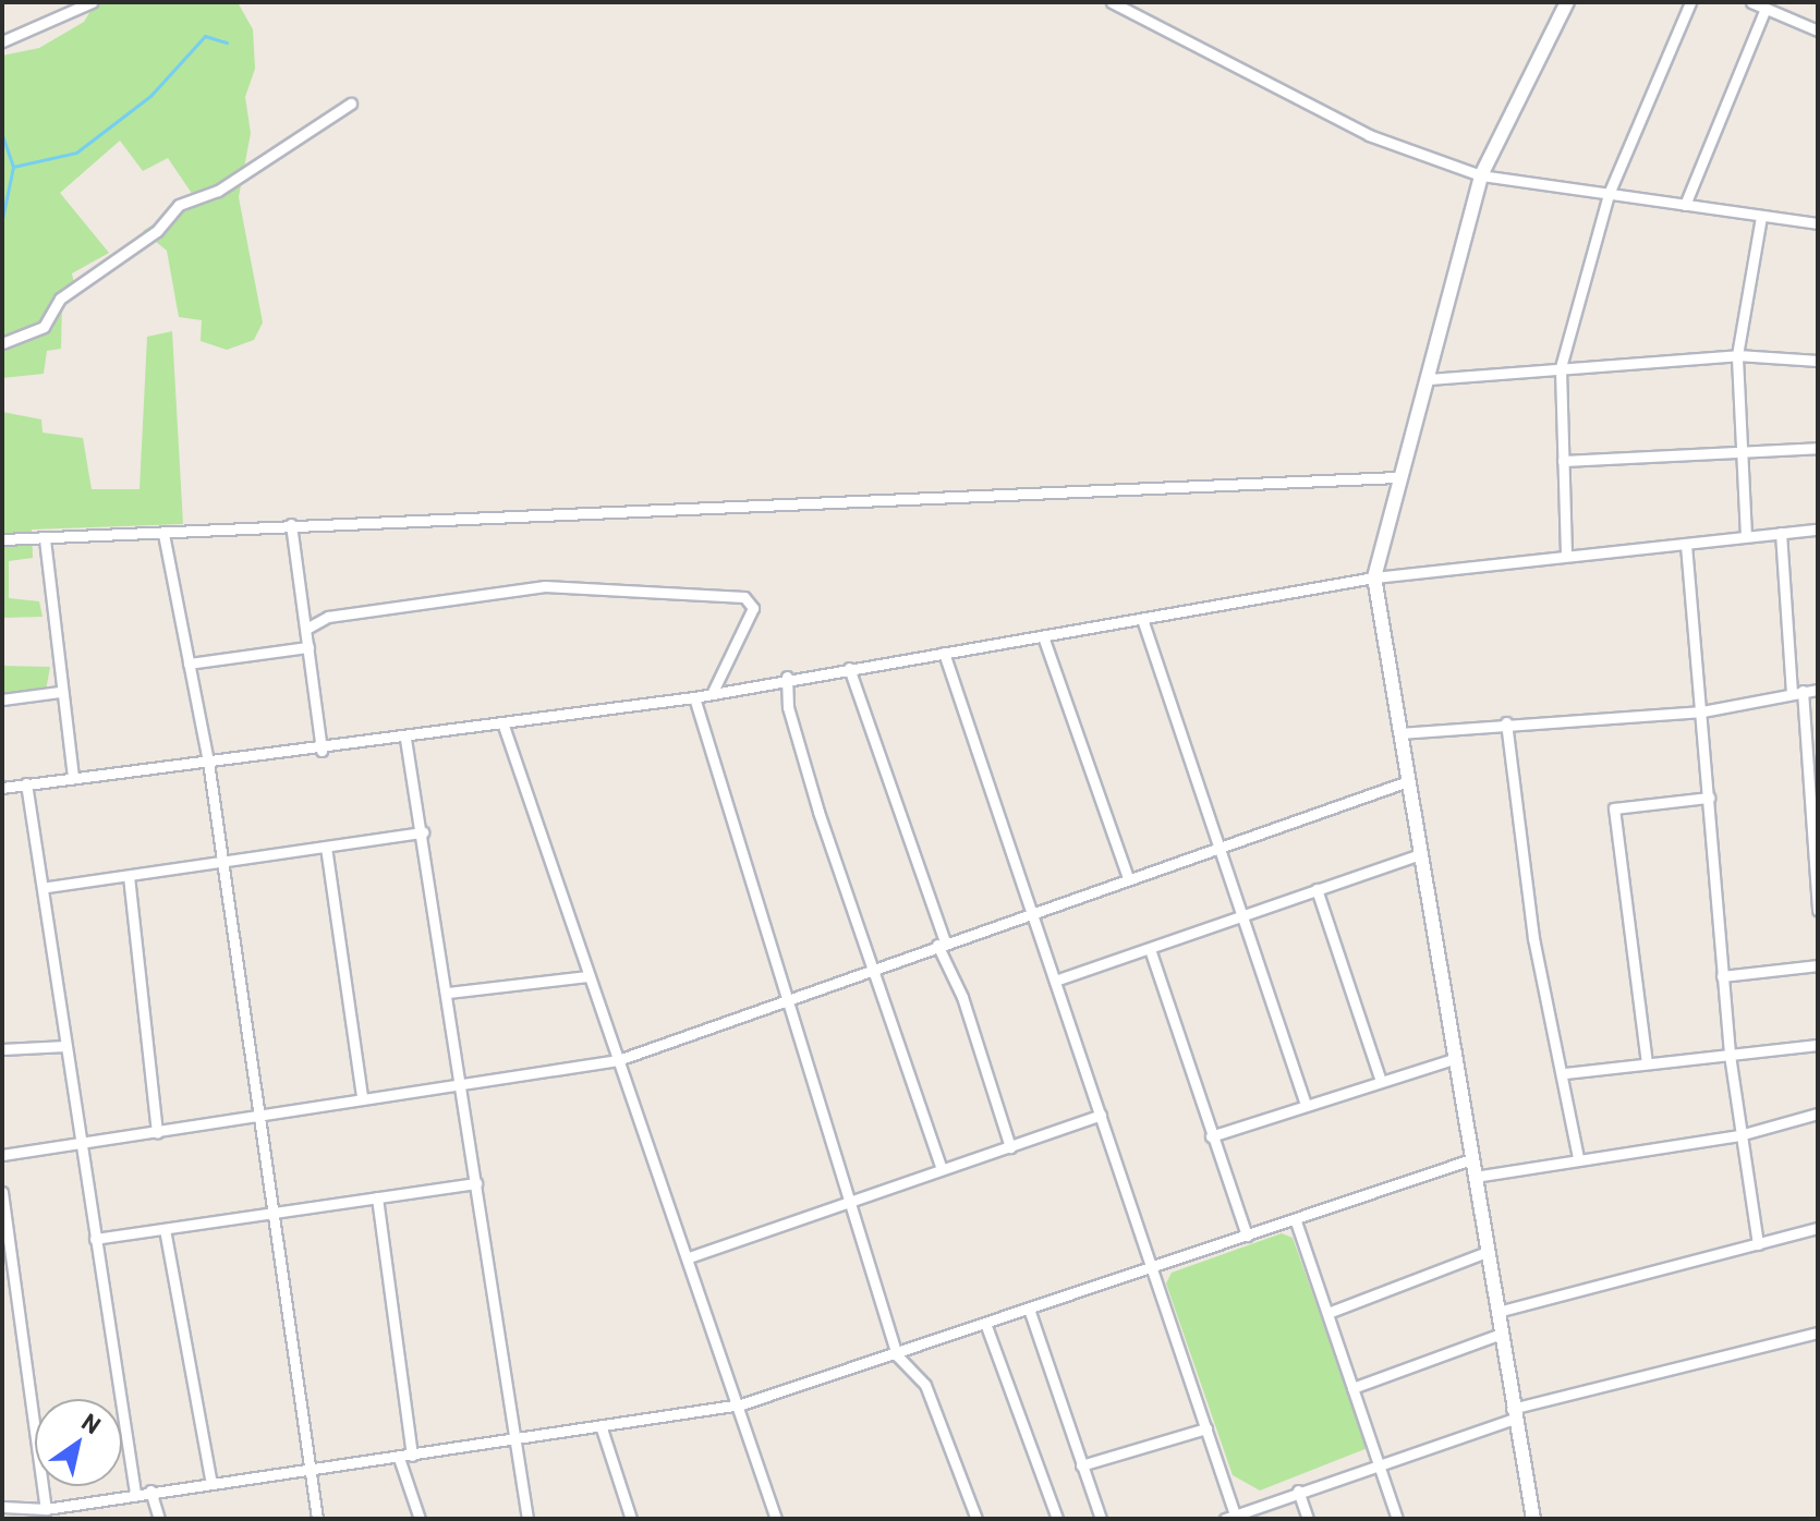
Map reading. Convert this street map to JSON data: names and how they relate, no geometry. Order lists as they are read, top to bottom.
{
  "north": "top right"
}
